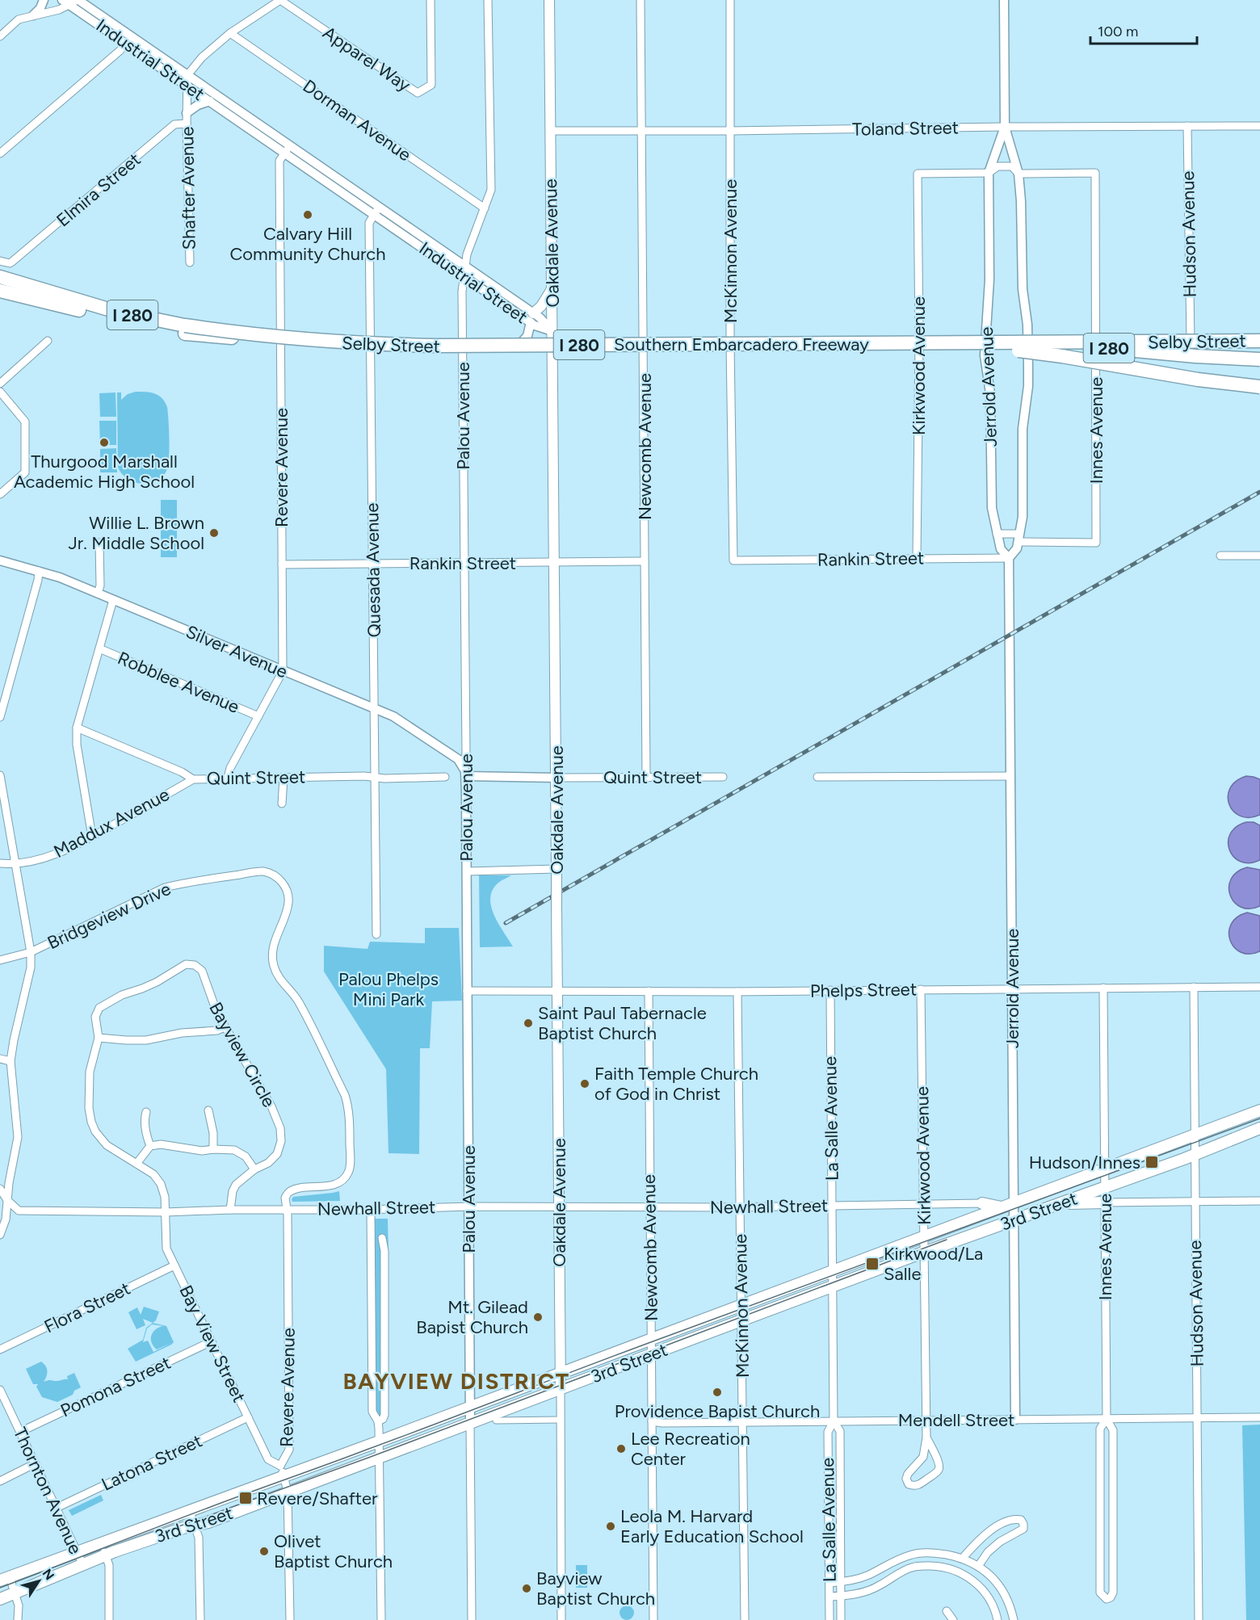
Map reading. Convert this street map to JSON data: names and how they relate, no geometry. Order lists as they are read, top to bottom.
{
  "streets": {
    "highway": ["I 280", "Southern Embarcadero Freeway"],
    "main road": ["Oakdale Avenue", "3rd Street"],
    "street": [
      "Apparel Way",
      "Industrial Street",
      "Dorman Avenue",
      "Toland Street",
      "Shafter Avenue",
      "Elmira Street",
      "Hudson Avenue",
      "McKinnon Avenue",
      "Selby Street",
      "Kirkwood Avenue",
      "Jerrold Avenue",
      "Palou Avenue",
      "Innes Avenue",
      "Newcomb Avenue",
      "Revere Avenue",
      "Rankin Street",
      "Quesada Avenue",
      "Silver Avenue",
      "Robblee Avenue",
      "Quint Street",
      "Maddux Avenue",
      "Bridgeview Drive",
      "Phelps Street",
      "Bayview Circle",
      "La Salle Avenue",
      "Newhall Street",
      "Flora Street",
      "Bay View Street",
      "Pomona Street",
      "Mendell Street",
      "Latona Street",
      "Thornton Avenue"
    ]
  },
  "crossings": [
    ["Industrial Street", "Shafter Avenue"],
    ["Industrial Street", "Oakdale Avenue"],
    ["Industrial Street", "Palou Avenue"],
    ["Industrial Street", "Revere Avenue"],
    ["Industrial Street", "Quesada Avenue"],
    ["Dorman Avenue", "Palou Avenue"],
    ["Toland Street", "Hudson Avenue"],
    ["Toland Street", "Oakdale Avenue"],
    ["Toland Street", "McKinnon Avenue"],
    ["Toland Street", "Jerrold Avenue"],
    ["Toland Street", "Newcomb Avenue"],
    ["Shafter Avenue", "Elmira Street"],
    ["Hudson Avenue", "Selby Street"],
    ["Hudson Avenue", "Phelps Street"],
    ["Hudson Avenue", "3rd Street"],
    ["Hudson Avenue", "Mendell Street"],
    ["Oakdale Avenue", "Selby Street"],
    ["Oakdale Avenue", "Rankin Street"],
    ["Oakdale Avenue", "Quint Street"],
    ["Oakdale Avenue", "Phelps Street"],
    ["Oakdale Avenue", "Newhall Street"],
    ["Oakdale Avenue", "3rd Street"],
    ["McKinnon Avenue", "Selby Street"],
    ["McKinnon Avenue", "Rankin Street"],
    ["McKinnon Avenue", "Phelps Street"],
    ["McKinnon Avenue", "Newhall Street"],
    ["McKinnon Avenue", "3rd Street"],
    ["McKinnon Avenue", "Mendell Street"],
    ["Selby Street", "Southern Embarcadero Freeway"],
    ["Selby Street", "Jerrold Avenue"],
    ["Selby Street", "Palou Avenue"],
    ["Selby Street", "Innes Avenue"],
    ["Selby Street", "Newcomb Avenue"],
    ["Selby Street", "Revere Avenue"],
    ["Selby Street", "Quesada Avenue"],
    ["Southern Embarcadero Freeway", "Revere Avenue"],
    ["Kirkwood Avenue", "Jerrold Avenue"],
    ["Kirkwood Avenue", "Rankin Street"],
    ["Kirkwood Avenue", "Phelps Street"],
    ["Kirkwood Avenue", "Newhall Street"],
    ["Kirkwood Avenue", "3rd Street"],
    ["Kirkwood Avenue", "Mendell Street"],
    ["Jerrold Avenue", "Innes Avenue"],
    ["Jerrold Avenue", "Rankin Street"],
    ["Jerrold Avenue", "Phelps Street"],
    ["Jerrold Avenue", "3rd Street"],
    ["Jerrold Avenue", "Mendell Street"],
    ["Palou Avenue", "Rankin Street"],
    ["Palou Avenue", "Silver Avenue"],
    ["Palou Avenue", "Quint Street"],
    ["Palou Avenue", "Phelps Street"],
    ["Palou Avenue", "Newhall Street"],
    ["Palou Avenue", "3rd Street"],
    ["Innes Avenue", "Phelps Street"],
    ["Innes Avenue", "3rd Street"],
    ["Innes Avenue", "Mendell Street"],
    ["Newcomb Avenue", "Rankin Street"],
    ["Newcomb Avenue", "Quint Street"],
    ["Newcomb Avenue", "Phelps Street"],
    ["Newcomb Avenue", "Newhall Street"],
    ["Newcomb Avenue", "3rd Street"],
    ["Newcomb Avenue", "Mendell Street"],
    ["Revere Avenue", "Rankin Street"],
    ["Revere Avenue", "Silver Avenue"],
    ["Revere Avenue", "Robblee Avenue"],
    ["Revere Avenue", "Quint Street"],
    ["Revere Avenue", "Bridgeview Drive"],
    ["Revere Avenue", "Newhall Street"],
    ["Revere Avenue", "3rd Street"],
    ["Revere Avenue", "Bay View Street"],
    ["Rankin Street", "Quesada Avenue"],
    ["Quesada Avenue", "Silver Avenue"],
    ["Quesada Avenue", "Quint Street"],
    ["Quint Street", "Maddux Avenue"],
    ["Bridgeview Drive", "Newhall Street"],
    ["Phelps Street", "La Salle Avenue"],
    ["Bayview Circle", "Newhall Street"],
    ["Bayview Circle", "Bay View Street"],
    ["La Salle Avenue", "Newhall Street"],
    ["La Salle Avenue", "3rd Street"],
    ["La Salle Avenue", "Mendell Street"],
    ["Newhall Street", "Bay View Street"],
    ["3rd Street", "Bay View Street"],
    ["3rd Street", "Thornton Avenue"],
    ["Flora Street", "Bay View Street"],
    ["Bay View Street", "Pomona Street"],
    ["Bay View Street", "Latona Street"],
    ["Pomona Street", "Thornton Avenue"],
    ["Latona Street", "Thornton Avenue"]
  ],
  "districts": ["BAYVIEW DISTRICT"],
  "parks": ["Palou Phelps Mini Park"],
  "places": {
    "other": [
      "Calvary Hill Community Church",
      "Thurgood Marshall Academic High School",
      "Willie L. Brown Jr. Middle School",
      "Saint Paul Tabernacle Baptist Church",
      "Faith Temple Church of God in Christ",
      "Mt. Gilead Bapist Church",
      "Providence Bapist Church",
      "Lee Recreation Center",
      "Leola M. Harvard Early Education School",
      "Olivet Baptist Church",
      "Bayview Baptist Church"
    ],
    "transit": ["Hudson/Innes", "Kirkwood/La Salle", "Revere/Shafter"]
  },
  "scale_bar": "100 m",
  "north": "top right"
}
